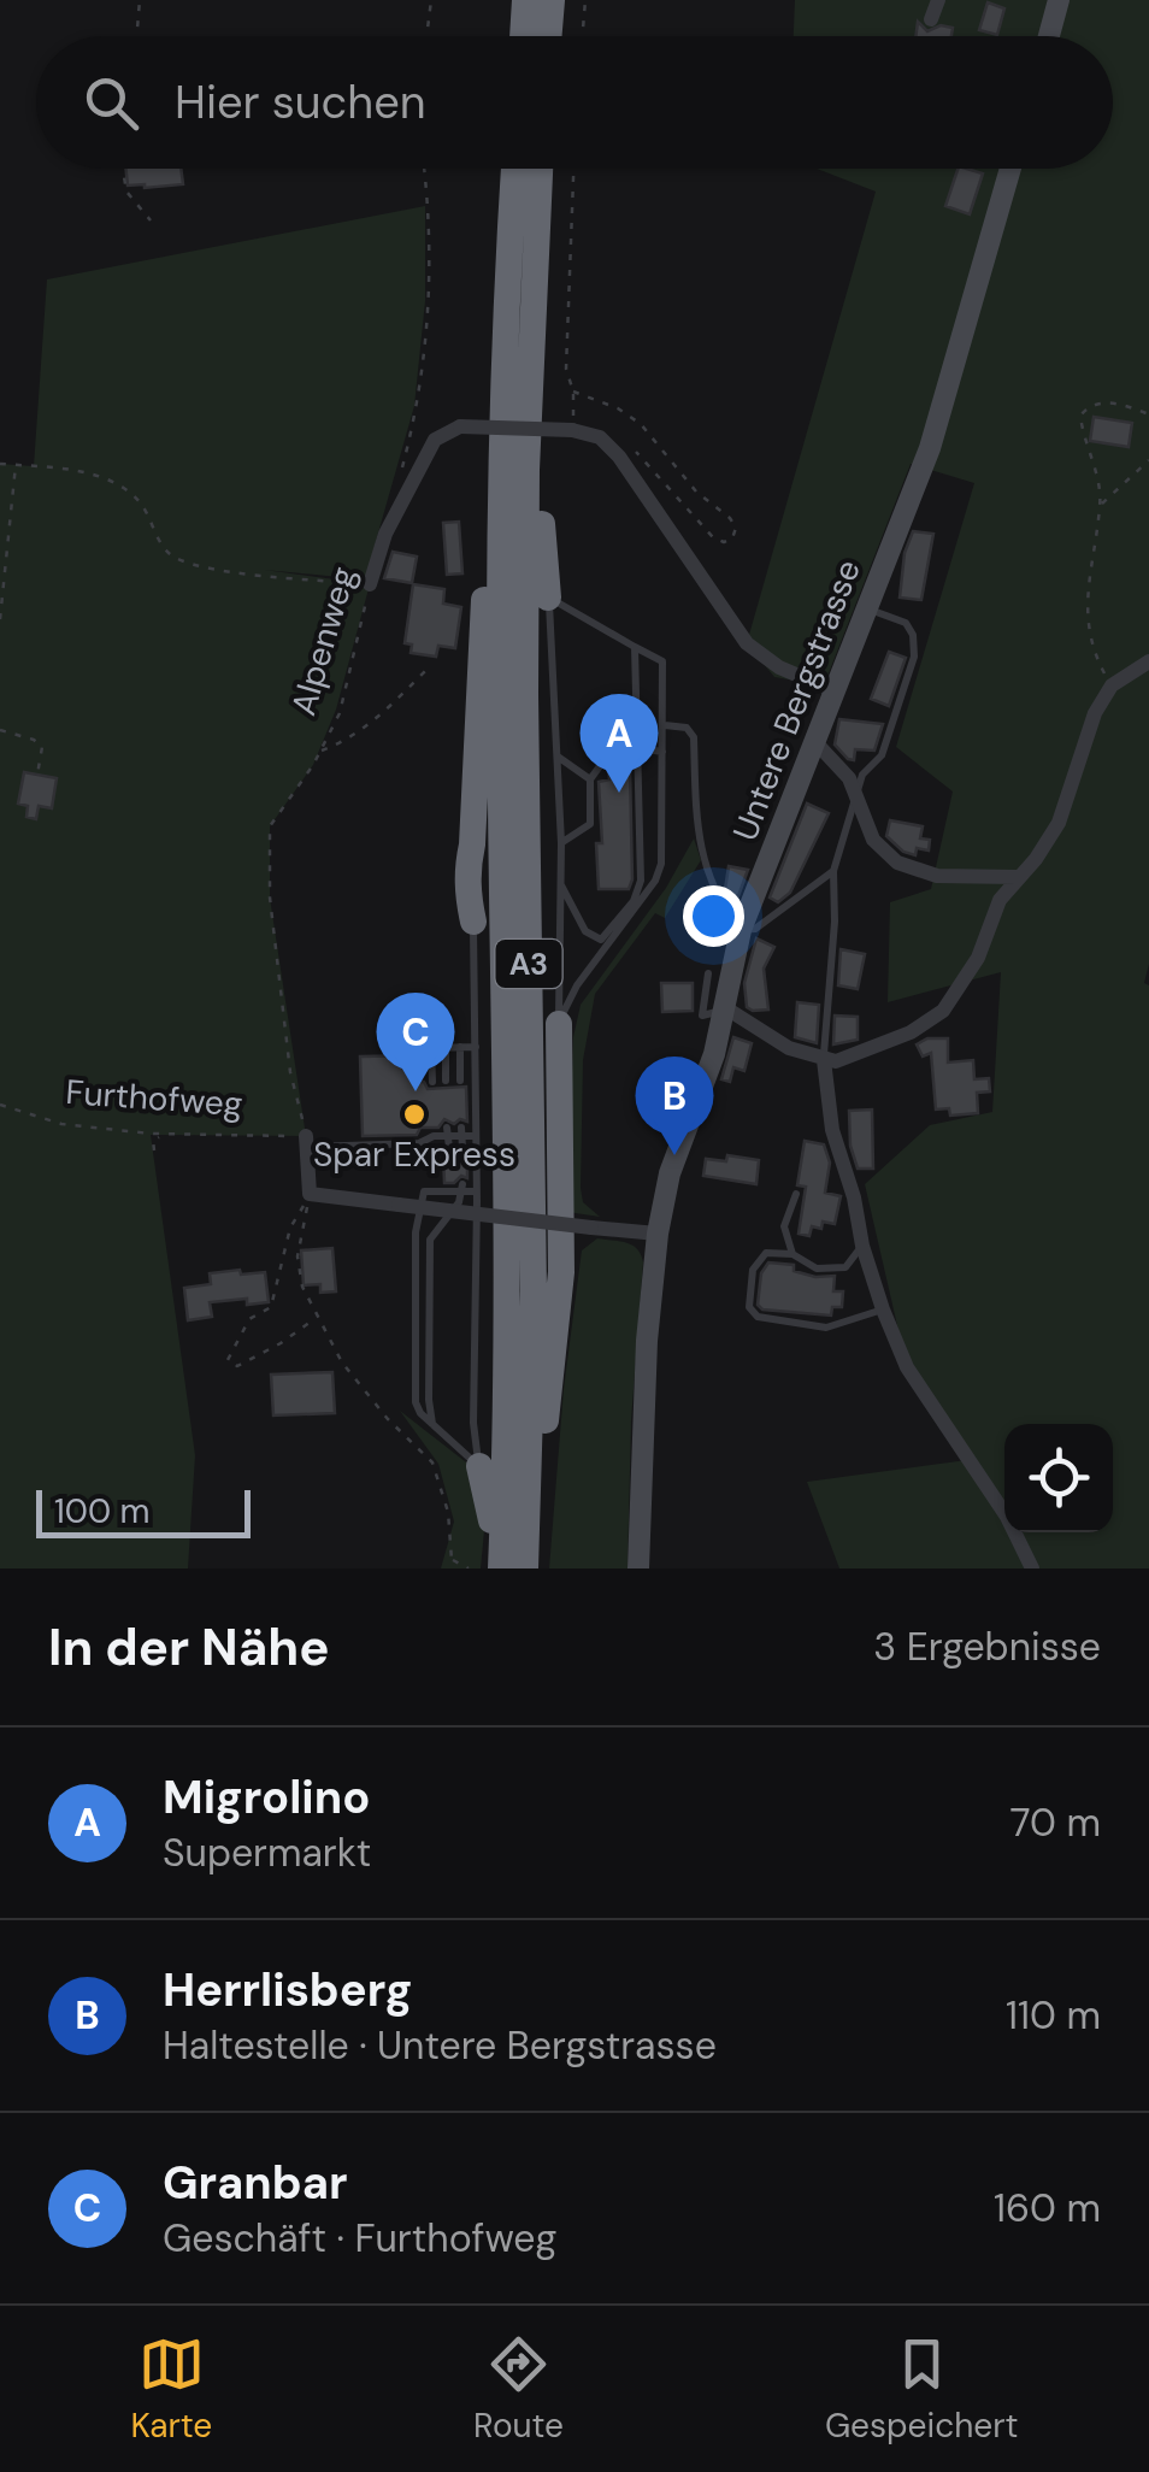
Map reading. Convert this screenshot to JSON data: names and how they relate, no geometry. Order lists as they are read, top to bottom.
{
  "streets": {
    "highway": ["A3"],
    "main road": ["Untere Bergstrasse"],
    "street": ["Alpenweg"],
    "path": ["Furthofweg"]
  },
  "crossings": [
    ["Alpenweg", "Furthofweg"]
  ],
  "places": ["Spar Express"],
  "scale_bar": "100 m",
  "page": {
    "search": "Hier suchen",
    "pins": ["A", "C", "B"],
    "scale": "100 m",
    "heading": ["In der Nähe", "3 Ergebnisse"],
    "list": [
      {
        "mark": "A",
        "name": "Migrolino",
        "note": "Supermarkt",
        "value": "70 m"
      },
      {
        "mark": "B",
        "name": "Herrlisberg",
        "note": "Haltestelle · Untere Bergstrasse",
        "value": "110 m"
      },
      {
        "mark": "C",
        "name": "Granbar",
        "note": "Geschäft · Furthofweg",
        "value": "160 m"
      }
    ],
    "nav": ["Karte", "Route", "Gespeichert"]
  }
}
